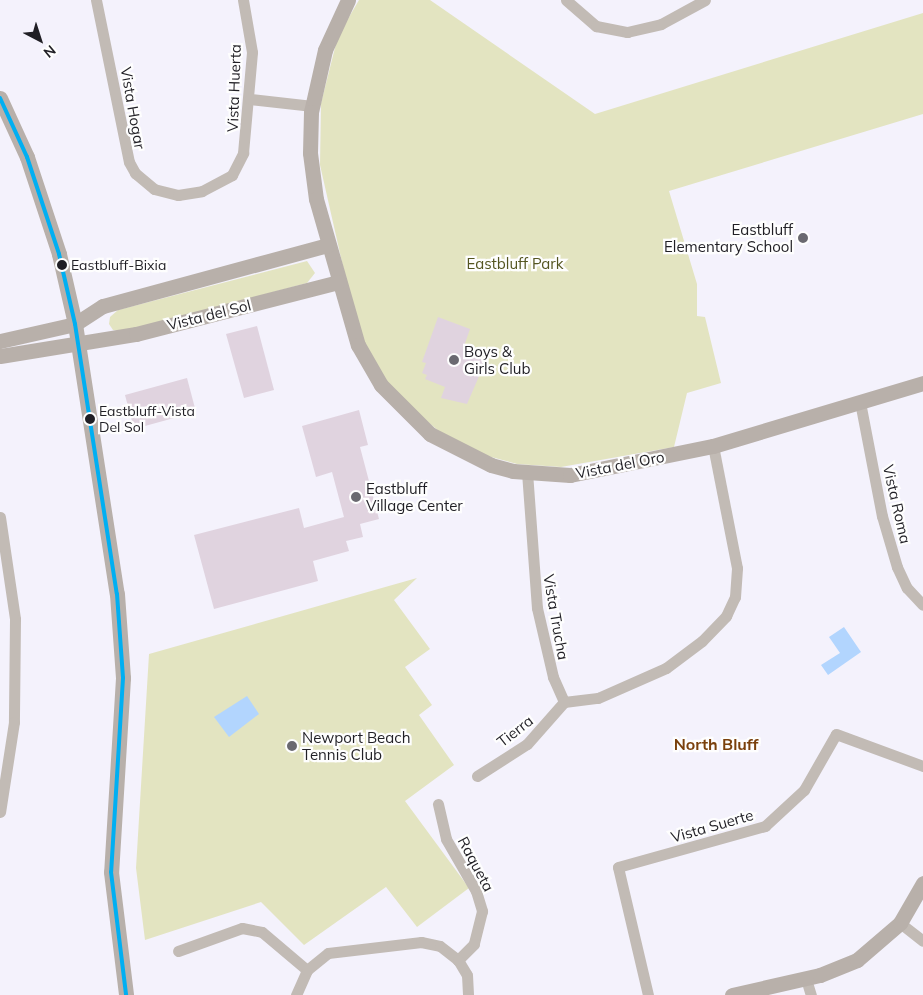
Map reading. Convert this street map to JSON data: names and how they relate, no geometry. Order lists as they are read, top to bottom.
{
  "streets": {
    "street": [
      "Vista Huerta",
      "Vista Hogar",
      "Vista del Sol",
      "Vista del Oro",
      "Vista Roma",
      "Vista Trucha",
      "Tierra",
      "Vista Suerte",
      "Raqueta"
    ]
  },
  "crossings": [
    ["Vista Huerta", "Vista Hogar"],
    ["Vista del Sol", "Vista del Oro"],
    ["Vista del Oro", "Vista Roma"],
    ["Vista del Oro", "Vista Trucha"],
    ["Vista Trucha", "Tierra"]
  ],
  "districts": ["North Bluff"],
  "parks": ["Eastbluff Park"],
  "places": [
    "Eastbluff Elementary School",
    "Eastbluff-Bixia",
    "Boys & Girls Club",
    "Eastbluff-Vista Del Sol",
    "Eastbluff Village Center",
    "Newport Beach Tennis Club"
  ],
  "north": "bottom right"
}
